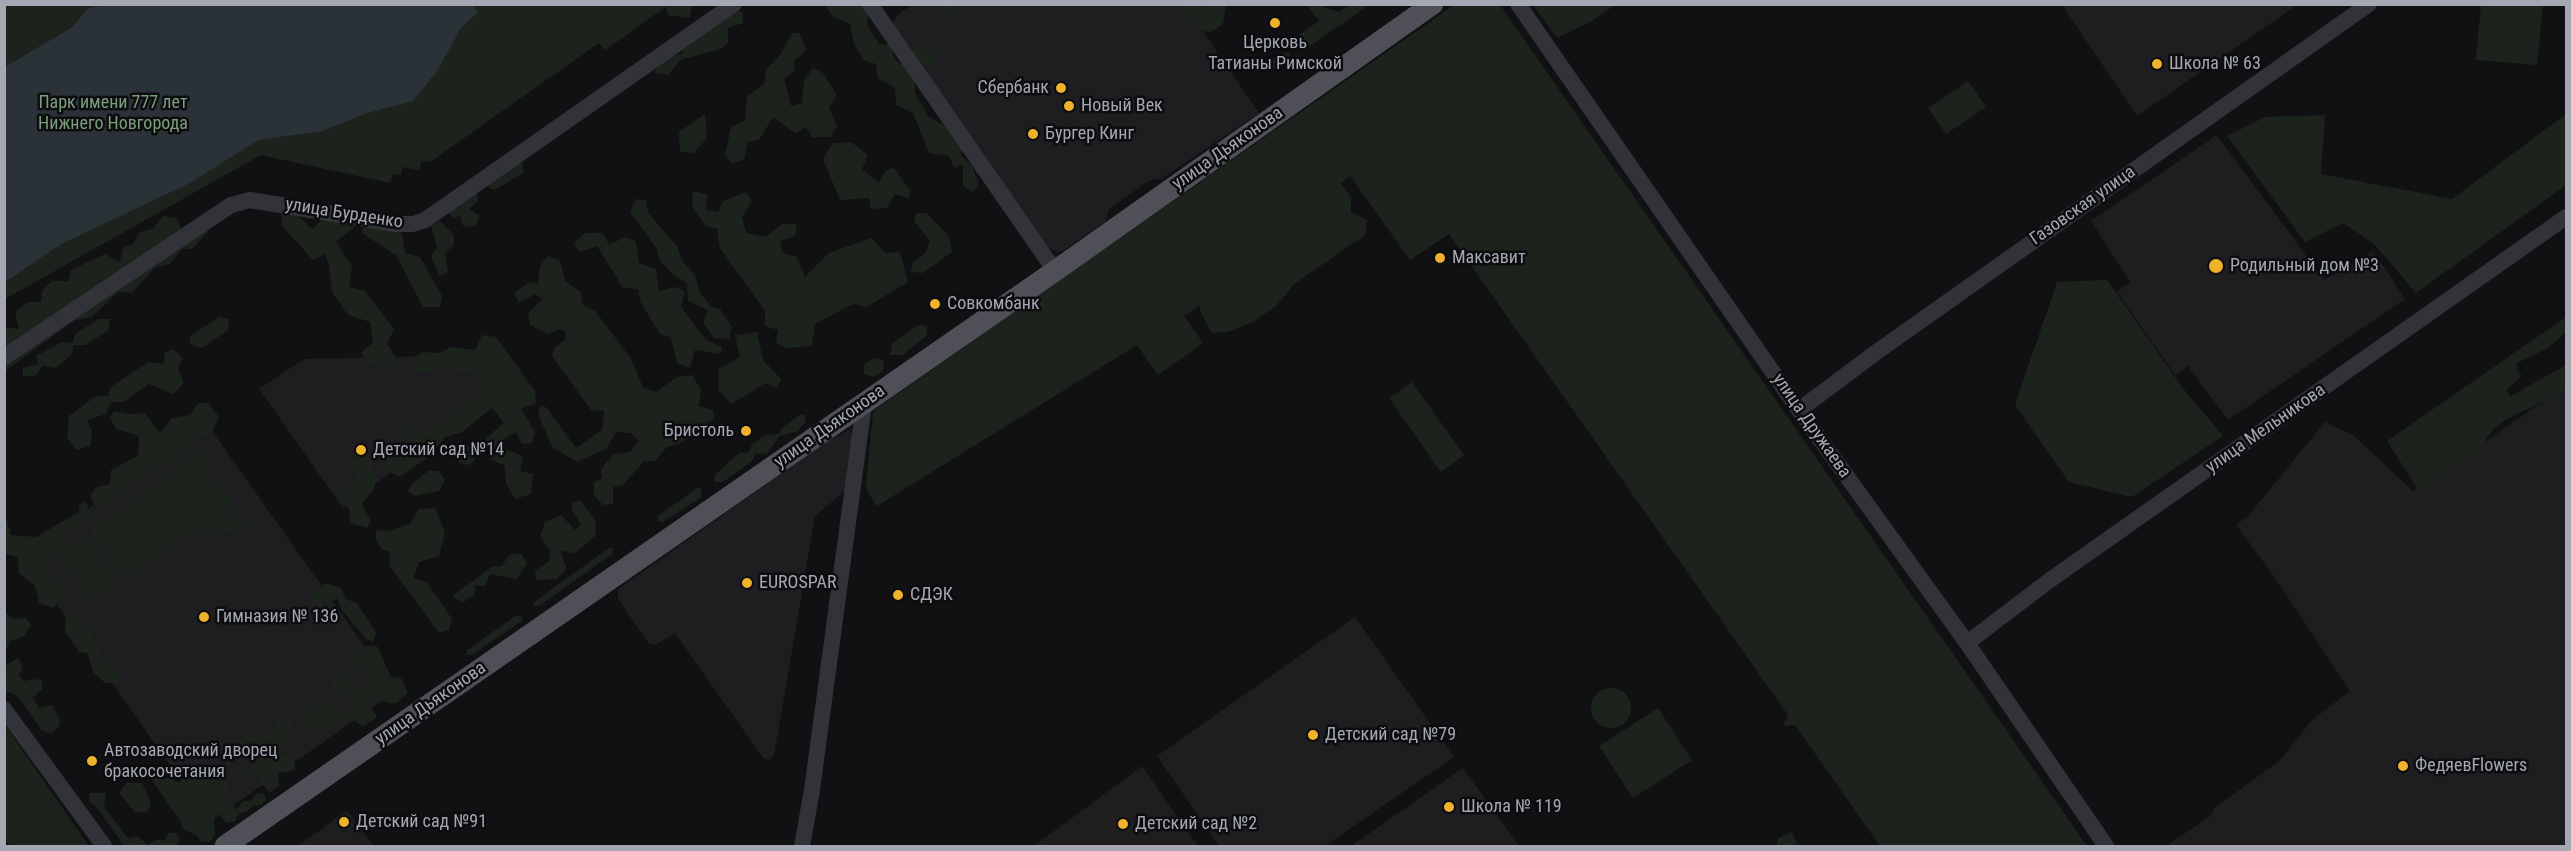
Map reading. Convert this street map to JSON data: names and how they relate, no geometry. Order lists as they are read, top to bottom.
{
  "streets": {
    "main road": ["улица Дьяконова"],
    "street": [
      "Газовская улица",
      "улица Бурденко",
      "улица Дружаева",
      "улица Мельникова"
    ]
  },
  "crossings": [
    ["Газовская улица", "улица Дружаева"],
    ["улица Дружаева", "улица Мельникова"]
  ],
  "parks": ["Парк имени 777 лет Нижнего Новгорода"],
  "places": [
    "Церковь Татианы Римской",
    "Школа № 63",
    "Сбербанк",
    "Новый Век",
    "Бургер Кинг",
    "Максавит",
    "Родильный дом №3",
    "Совкомбанк",
    "Бристоль",
    "Детский сад №14",
    "EUROSPAR",
    "СДЭК",
    "Гимназия № 136",
    "Детский сад №79",
    "Автозаводский дворец бракосочетания",
    "ФедяевFlowers",
    "Школа № 119",
    "Детский сад №91",
    "Детский сад №2"
  ]
}
